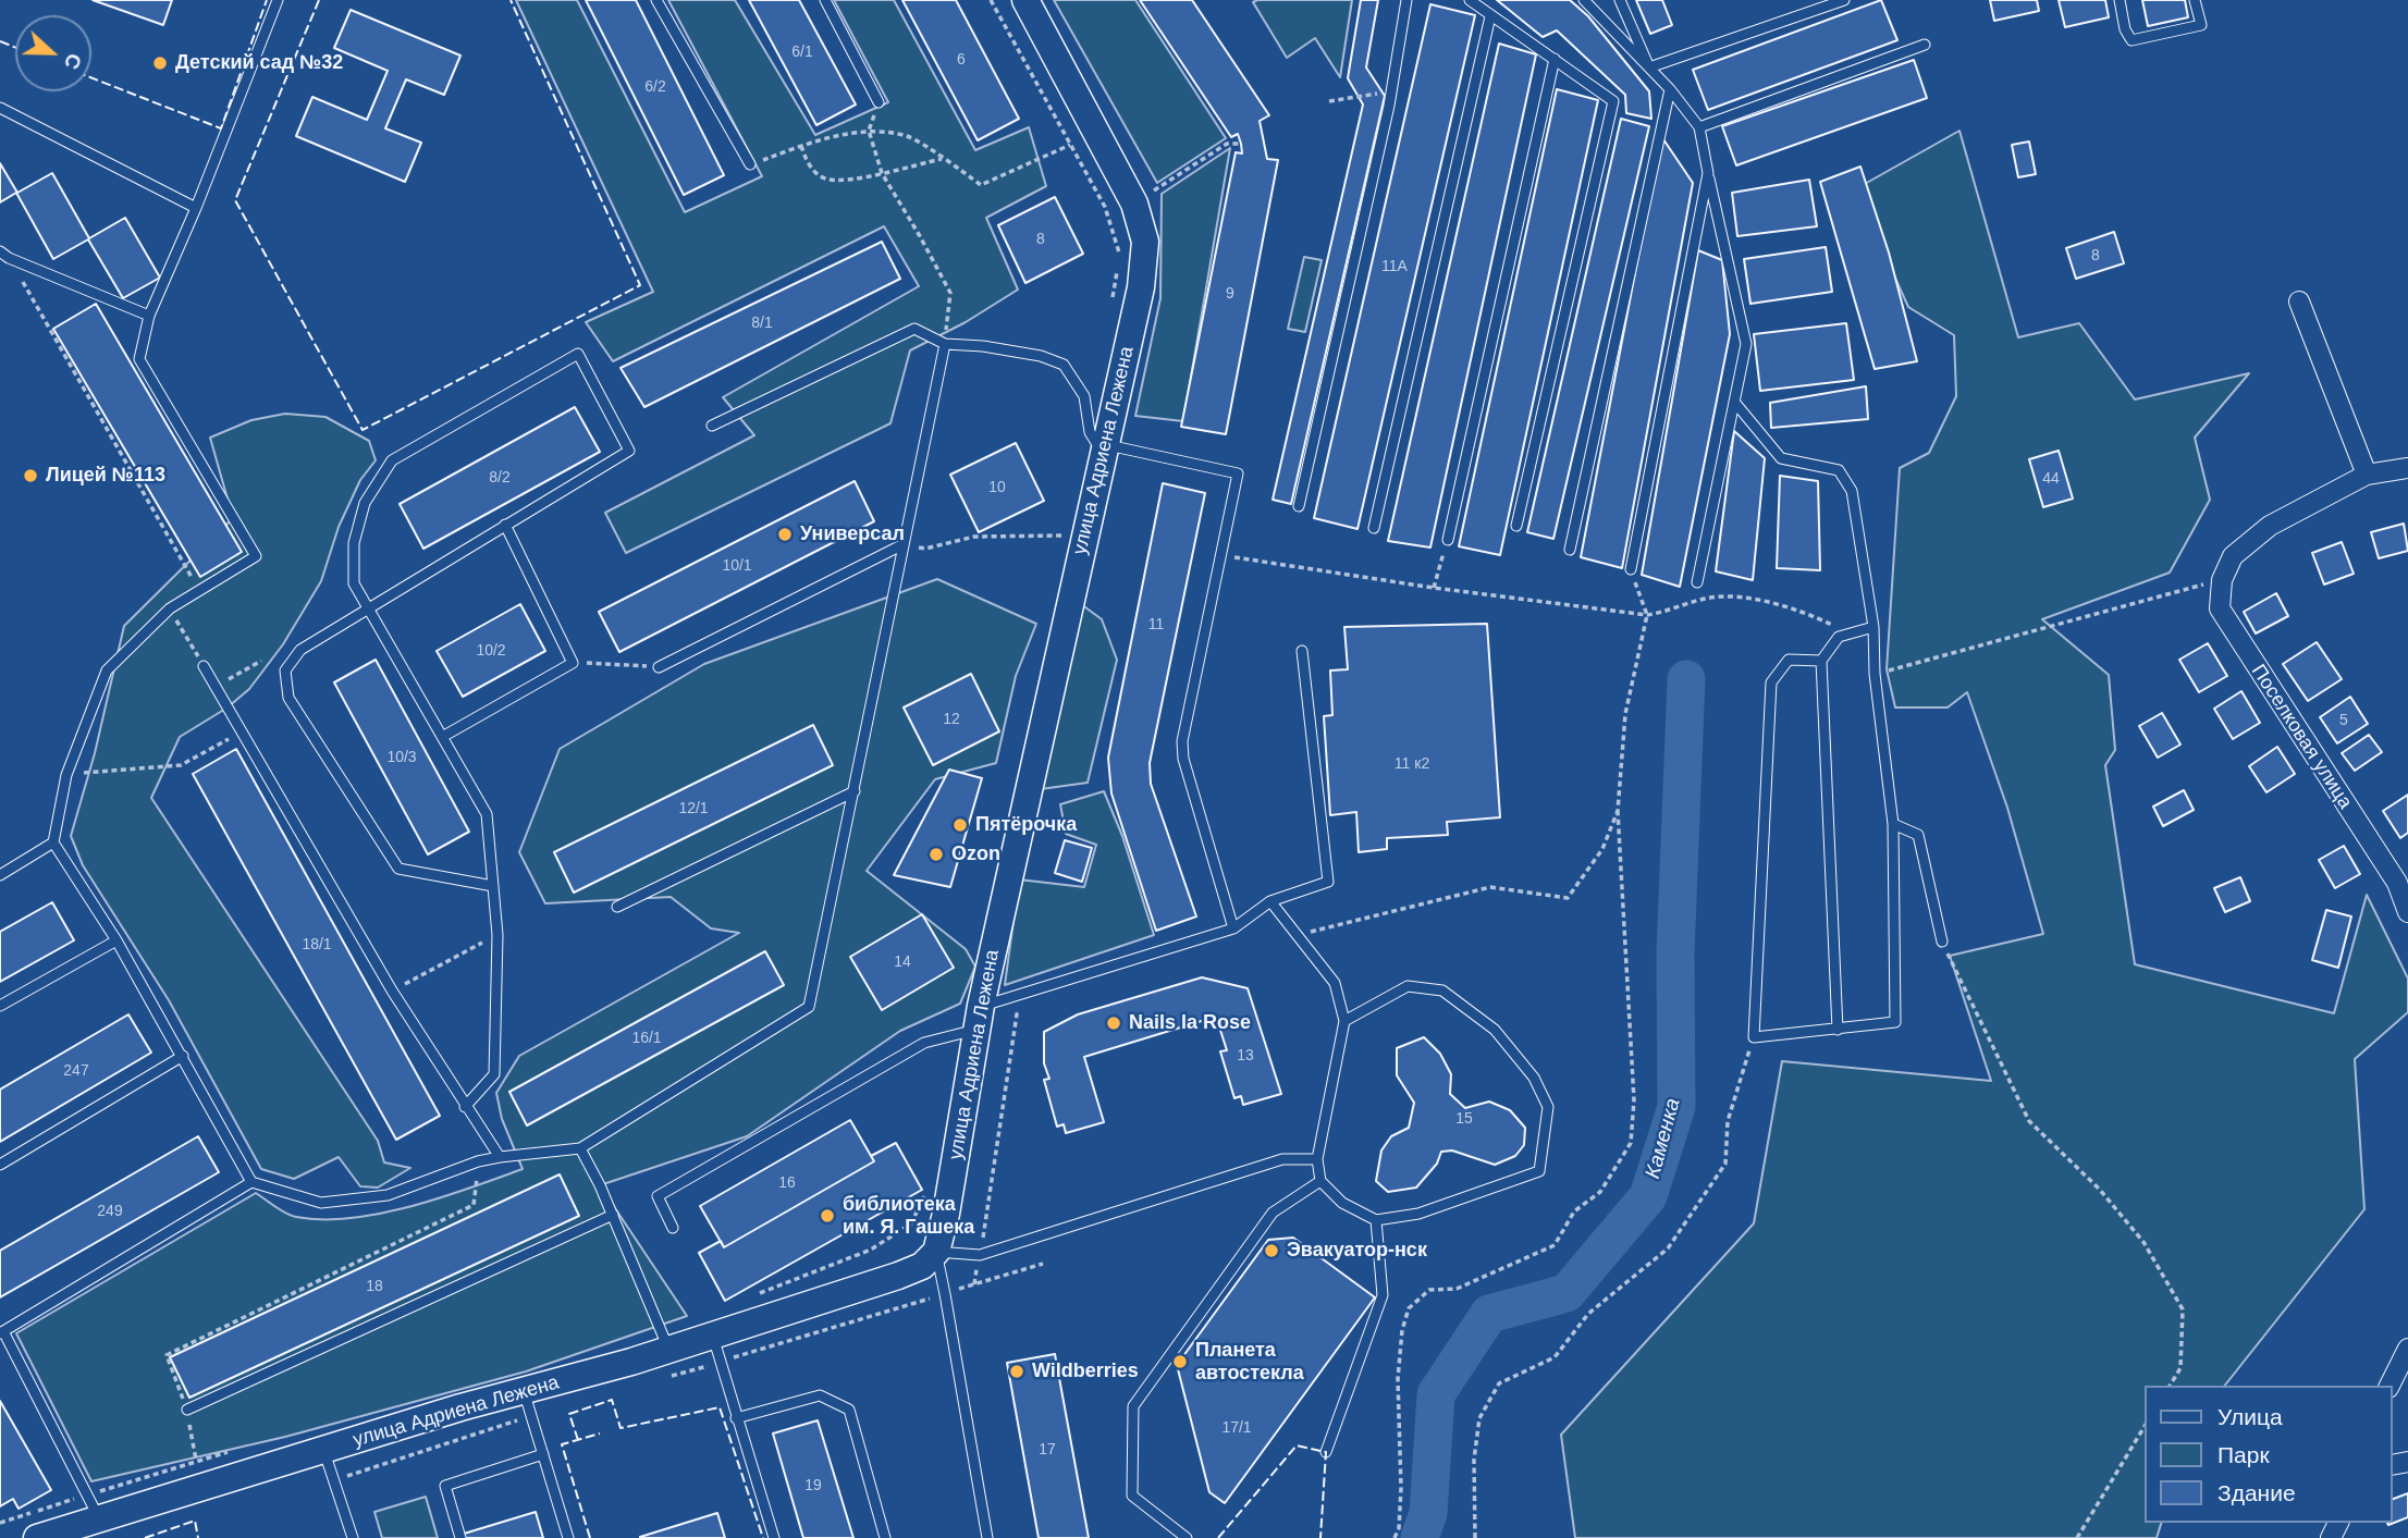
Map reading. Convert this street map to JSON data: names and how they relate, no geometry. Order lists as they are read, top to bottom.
{
  "streets": {
    "street": ["улица Адриена Лежена", "Поселковая улица"]
  },
  "water": ["Каменка"],
  "places": [
    "Детский сад №32",
    "Лицей №113",
    "Универсал",
    "Пятёрочка",
    "Ozon",
    "Nails la Rose",
    "библиотека им. Я. Гашека",
    "Эвакуатор-нск",
    "Планета автостекла",
    "Wildberries"
  ],
  "house_numbers": [
    "6/1",
    "6",
    "6/2",
    "8",
    "8",
    "11А",
    "9",
    "8/1",
    "8/2",
    "44",
    "10",
    "10/1",
    "11",
    "10/2",
    "12",
    "5",
    "10/3",
    "11 к2",
    "12/1",
    "18/1",
    "14",
    "16/1",
    "13",
    "247",
    "15",
    "16",
    "249",
    "18",
    "17/1",
    "17",
    "19"
  ],
  "legend": ["Улица", "Парк", "Здание"],
  "north": "right"
}
